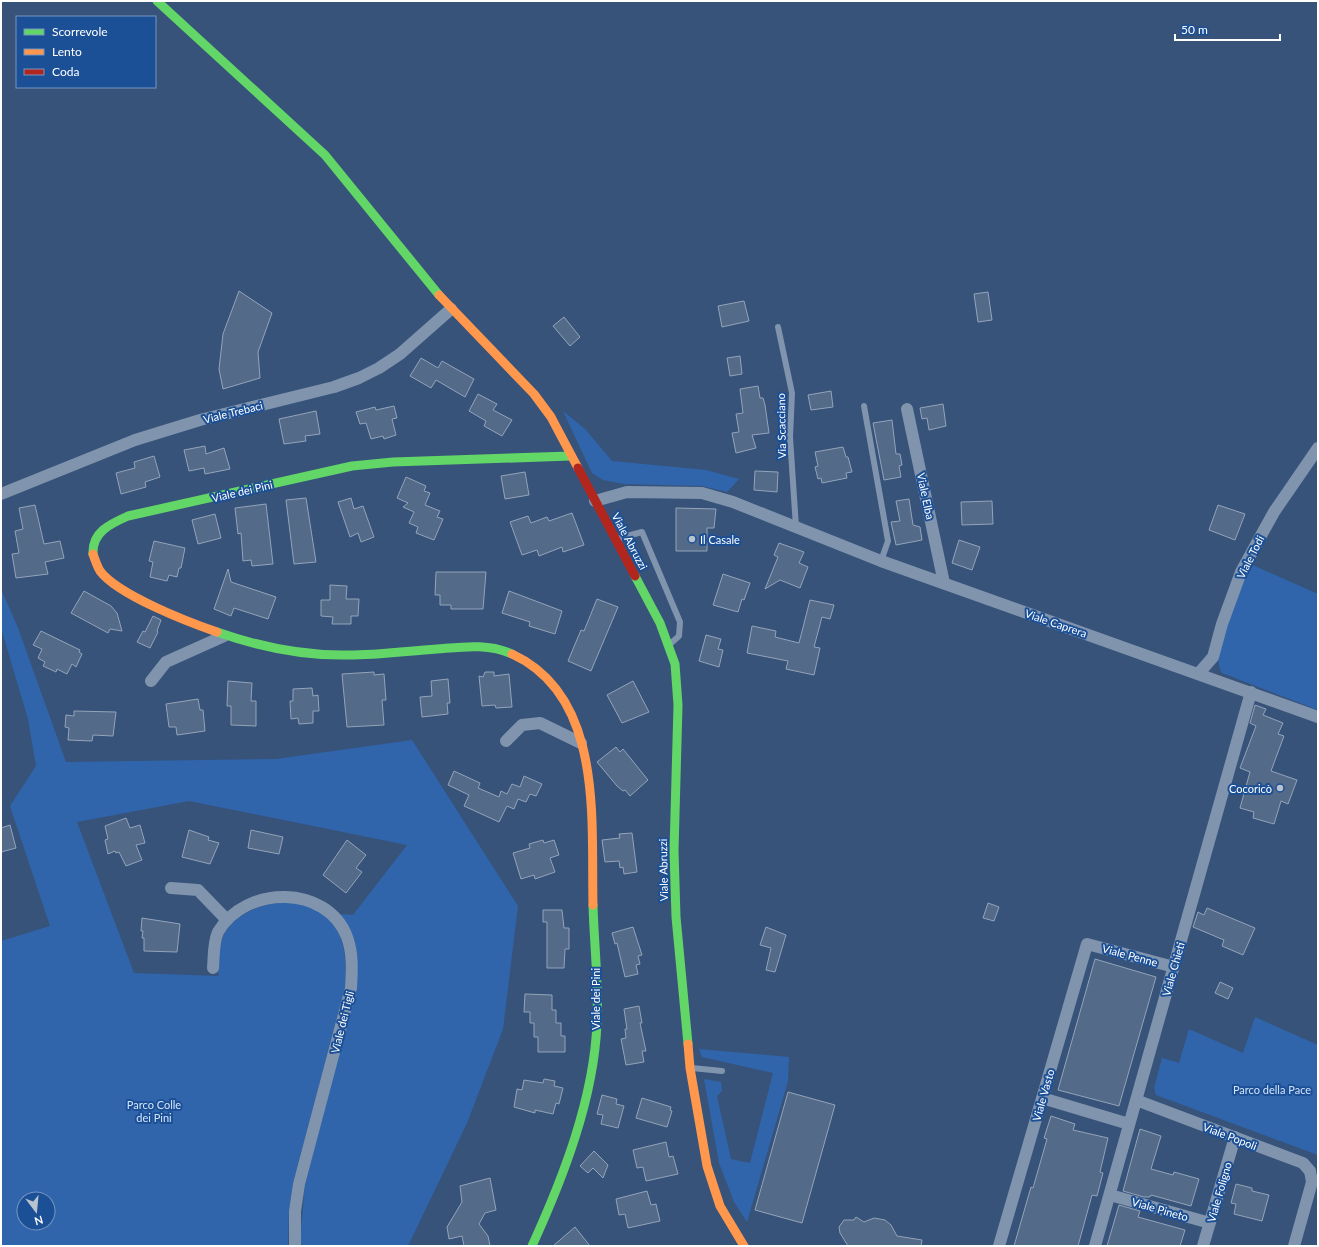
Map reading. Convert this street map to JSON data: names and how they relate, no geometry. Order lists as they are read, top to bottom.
{
  "streets": {
    "street": [
      "Viale Trebaci",
      "Viale dei Pini",
      "Viale Elba",
      "Viale Abruzzi",
      "Viale Todi",
      "Viale Caprera",
      "Viale Penne",
      "Viale Chieti",
      "Viale dei Tigli",
      "Viale Vasto",
      "Viale Popoli",
      "Viale Foligno",
      "Viale Pineto"
    ],
    "lane": ["Via Scacciano"]
  },
  "crossings": [
    ["Viale Trebaci", "Viale Abruzzi"],
    ["Via Scacciano", "Viale Caprera"],
    ["Viale dei Pini", "Viale Abruzzi"],
    ["Viale Elba", "Viale Caprera"],
    ["Viale Abruzzi", "Viale Caprera"],
    ["Viale Todi", "Viale Caprera"],
    ["Viale Caprera", "Viale Chieti"],
    ["Viale Penne", "Viale Chieti"],
    ["Viale Penne", "Viale Vasto"],
    ["Viale Chieti", "Viale Popoli"],
    ["Viale Chieti", "Viale Pineto"],
    ["Viale Popoli", "Viale Foligno"],
    ["Viale Foligno", "Viale Pineto"]
  ],
  "parks": ["Parco della Pace", "Parco Colle dei Pini"],
  "places": ["Il Casale", "Cocoricò"],
  "legend": ["Scorrevole", "Lento", "Coda"],
  "scale_bar": "50 m",
  "north": "bottom"
}
